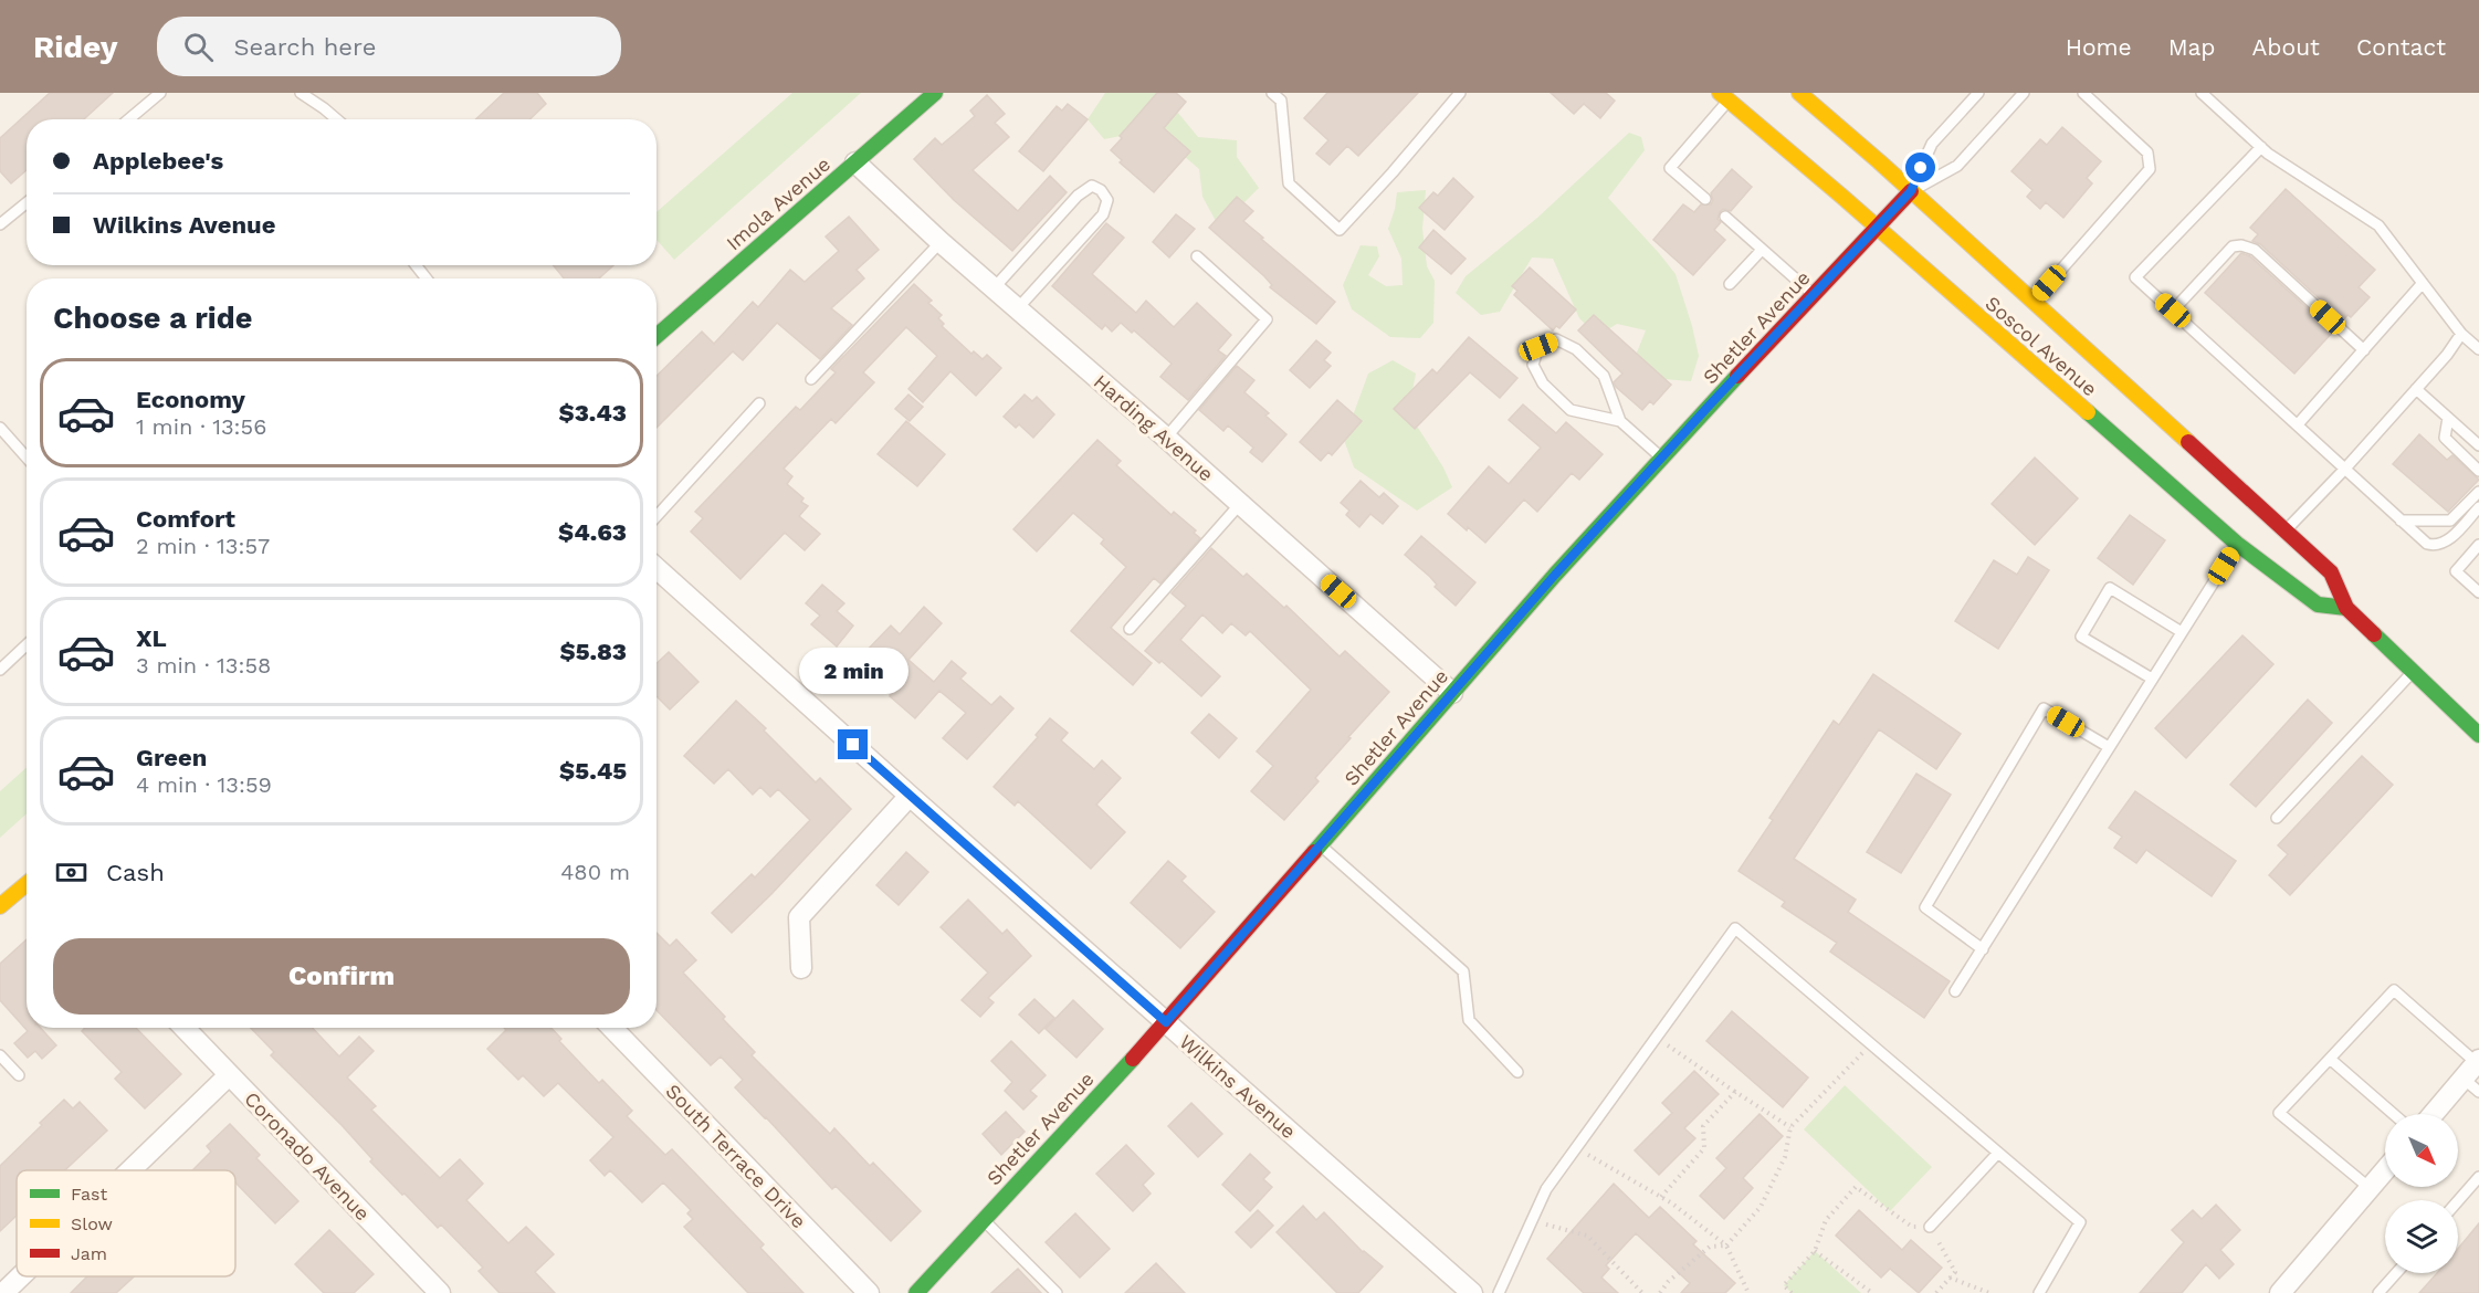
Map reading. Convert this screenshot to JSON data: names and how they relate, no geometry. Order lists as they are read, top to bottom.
{
  "streets": {
    "street": [
      "Imola Avenue",
      "Shetler Avenue",
      "Soscol Avenue",
      "Harding Avenue",
      "Wilkins Avenue",
      "Coronado Avenue",
      "South Terrace Drive"
    ]
  },
  "crossings": [
    ["Imola Avenue", "Harding Avenue"],
    ["Shetler Avenue", "Soscol Avenue"],
    ["Shetler Avenue", "Harding Avenue"],
    ["Shetler Avenue", "Wilkins Avenue"]
  ],
  "legend": ["Fast", "Slow", "Jam"],
  "north": "bottom right",
  "page": {
    "header": "Ridey",
    "search": "Search here",
    "nav": [
      "Home",
      "Map",
      "About",
      "Contact"
    ],
    "banner": ["Applebee's", "Wilkins Avenue"],
    "heading": "Choose a ride",
    "list": [
      {
        "name": "Economy",
        "note": "1 min · 13:56",
        "value": "$3.43"
      },
      {
        "name": "Comfort",
        "note": "2 min · 13:57",
        "value": "$4.63"
      },
      {
        "name": "XL",
        "note": "3 min · 13:58",
        "value": "$5.83"
      },
      {
        "name": "Green",
        "note": "4 min · 13:59",
        "value": "$5.45"
      }
    ],
    "bubble": "2 min",
    "pay": ["Cash", "480 m"],
    "buttons": "Confirm"
  }
}
